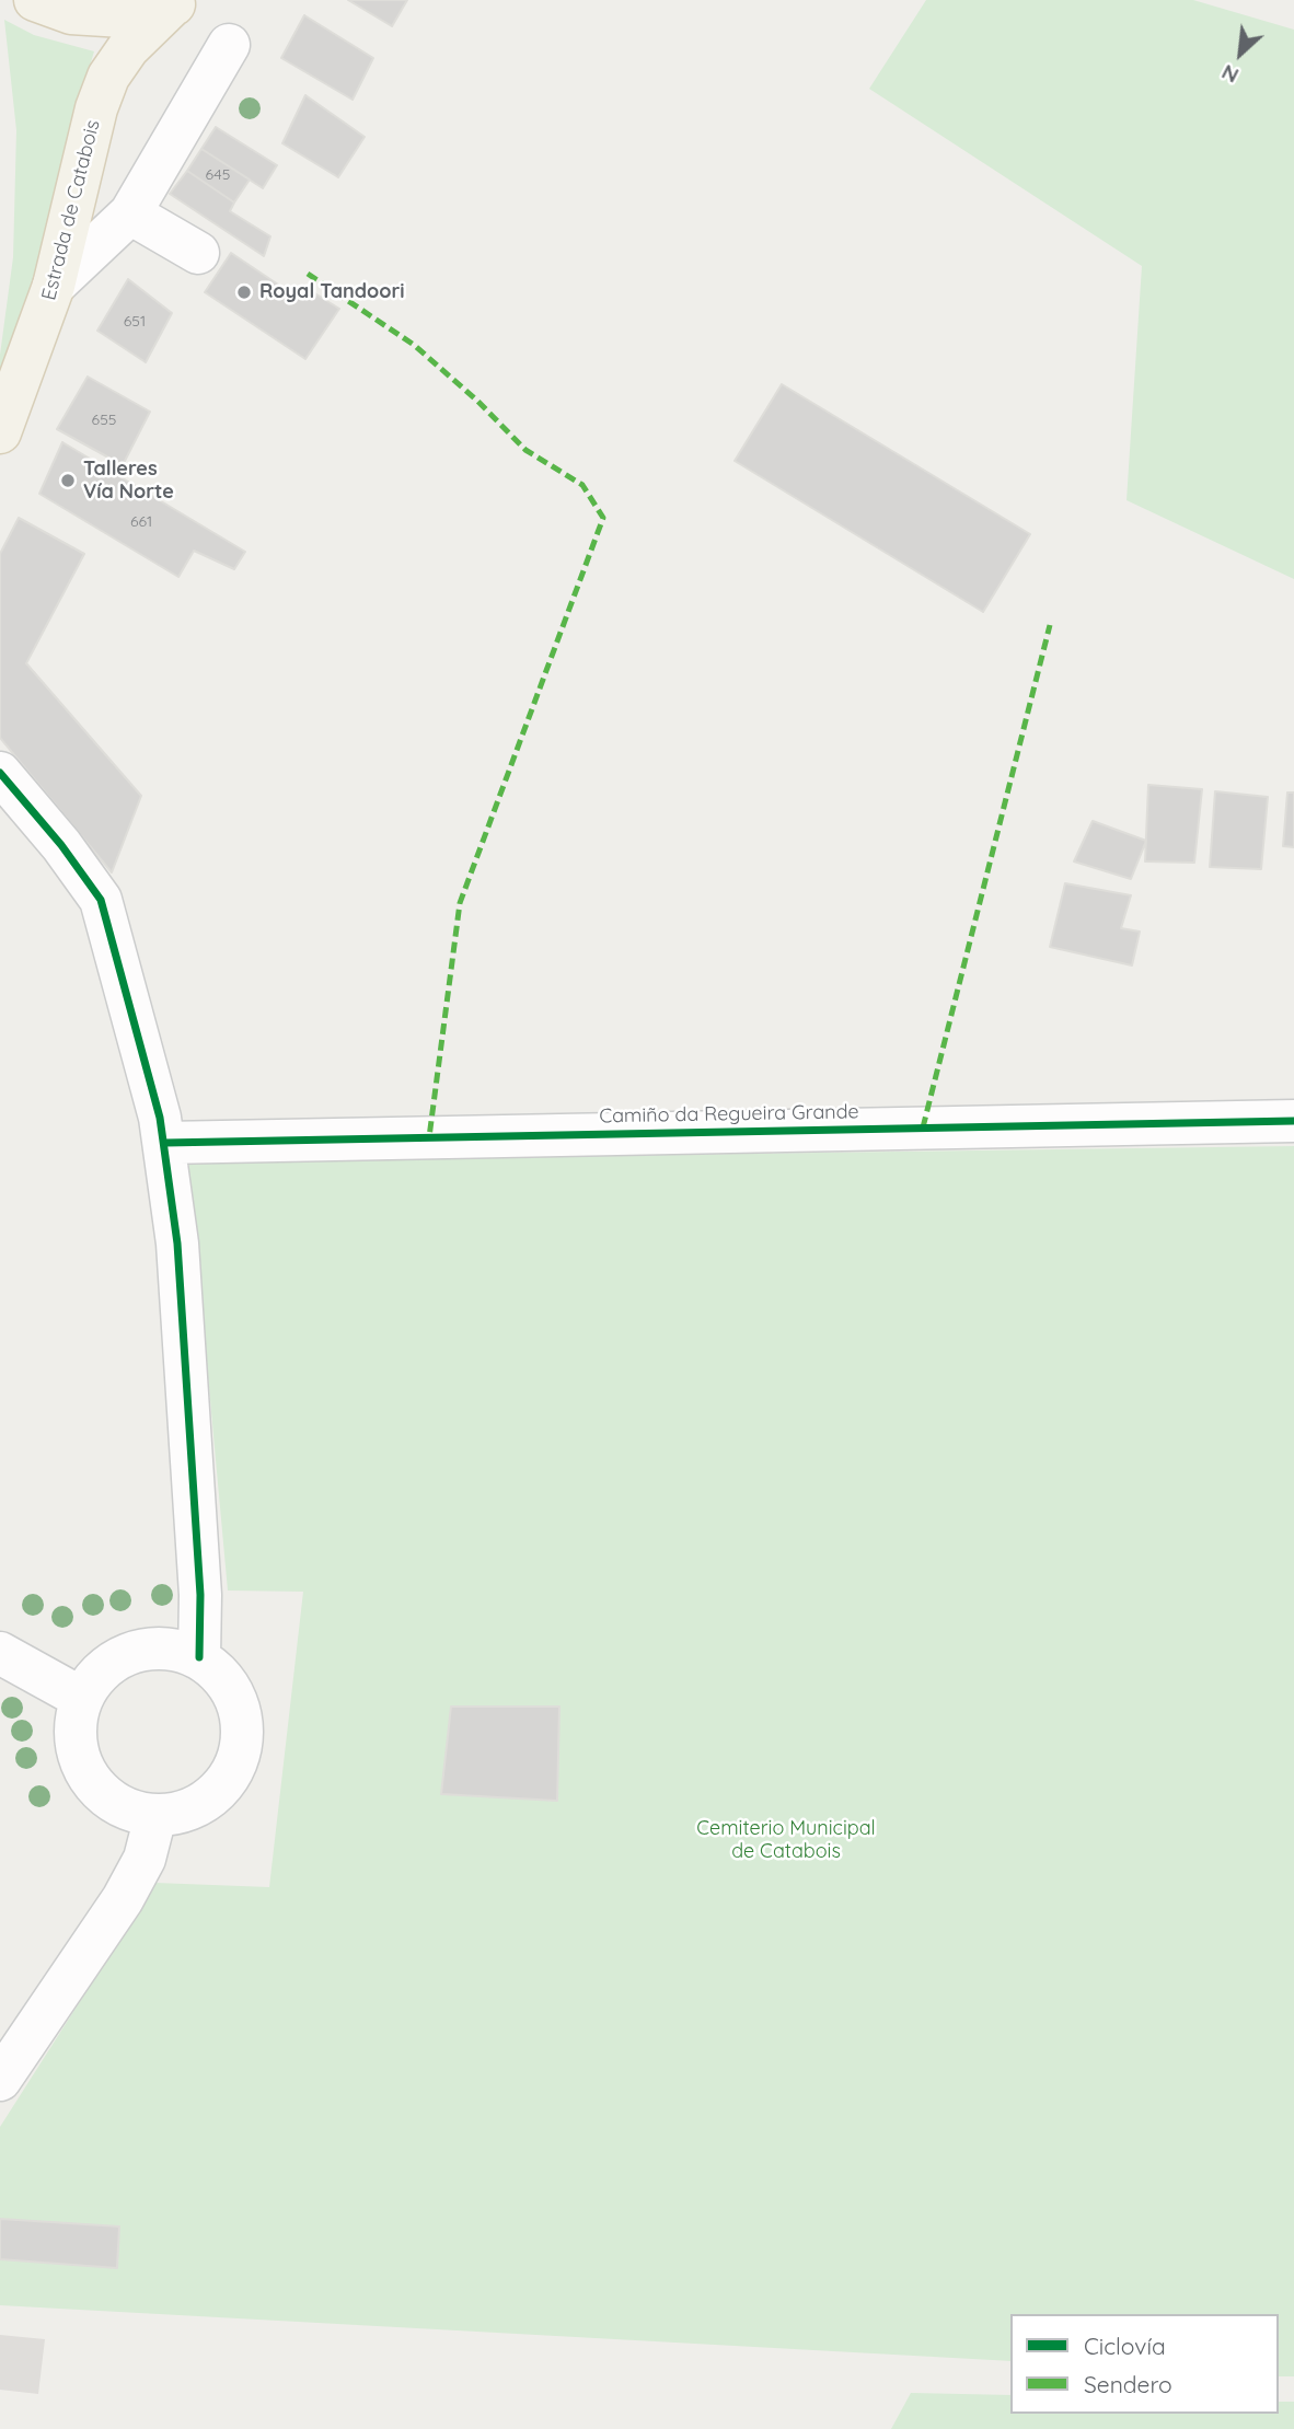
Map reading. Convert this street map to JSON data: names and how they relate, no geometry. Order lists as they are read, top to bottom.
{
  "streets": {
    "main road": ["Estrada de Catabois"],
    "street": ["Camiño da Regueira Grande"]
  },
  "parks": ["Cemiterio Municipal de Catabois"],
  "places": ["Royal Tandoori", "Talleres Vía Norte"],
  "house_numbers": [
    "645",
    "651",
    "655",
    "661"
  ],
  "legend": ["Ciclovía", "Sendero"],
  "north": "bottom left"
}
